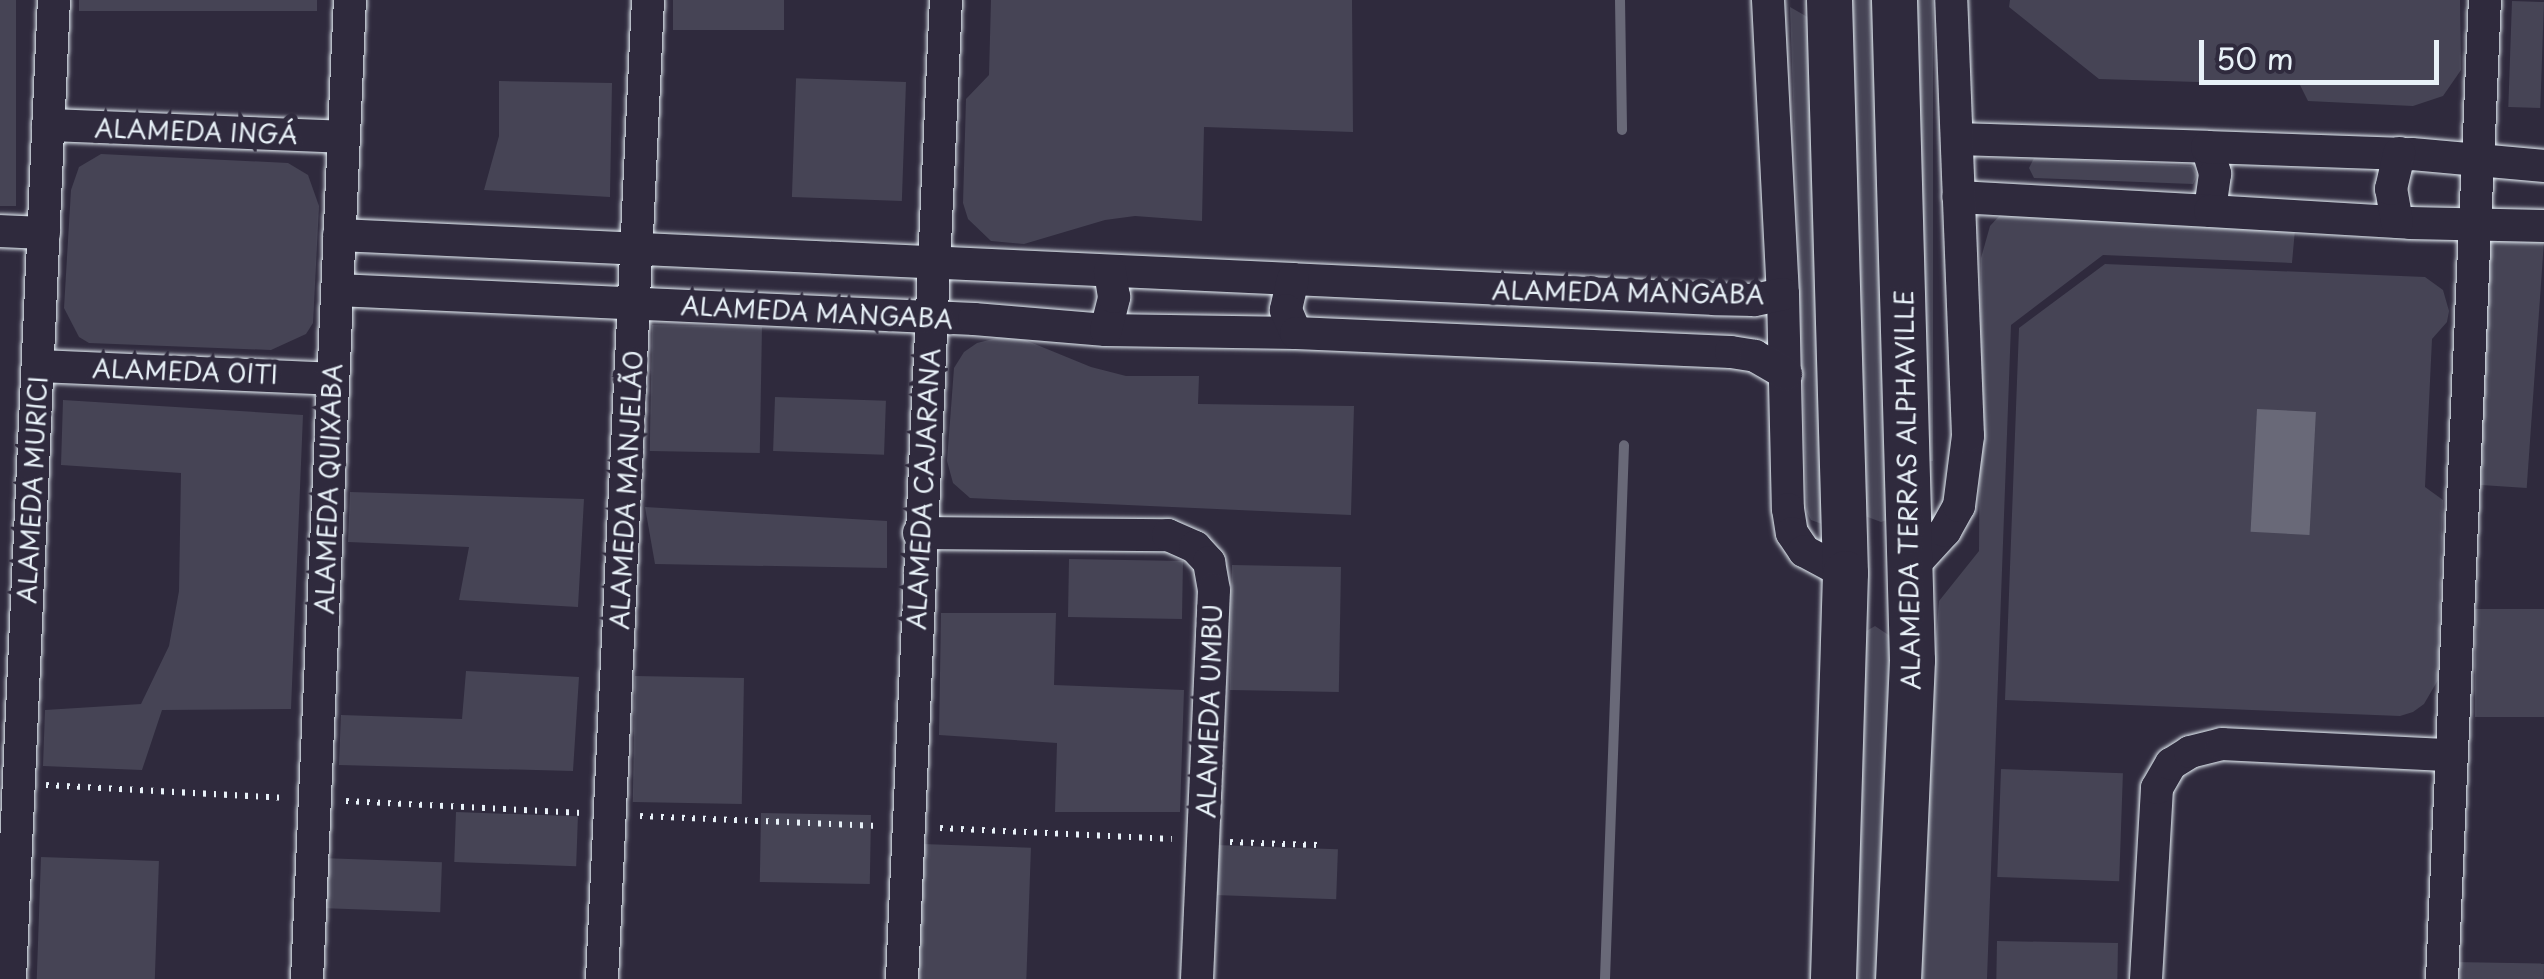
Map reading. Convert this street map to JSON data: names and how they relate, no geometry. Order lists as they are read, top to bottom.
{
  "streets": {
    "street": [
      "ALAMEDA INGÁ",
      "ALAMEDA MANGABA",
      "ALAMEDA OITI",
      "ALAMEDA QUIXABA",
      "ALAMEDA CAJARANA",
      "ALAMEDA MURICI",
      "ALAMEDA MANJELÃO",
      "ALAMEDA TERRAS ALPHAVILLE",
      "ALAMEDA UMBU"
    ]
  },
  "crossings": [
    ["ALAMEDA INGÁ", "ALAMEDA QUIXABA"],
    ["ALAMEDA INGÁ", "ALAMEDA MURICI"],
    ["ALAMEDA MANGABA", "ALAMEDA QUIXABA"],
    ["ALAMEDA MANGABA", "ALAMEDA CAJARANA"],
    ["ALAMEDA MANGABA", "ALAMEDA MANJELÃO"],
    ["ALAMEDA OITI", "ALAMEDA QUIXABA"],
    ["ALAMEDA OITI", "ALAMEDA MURICI"],
    ["ALAMEDA CAJARANA", "ALAMEDA UMBU"]
  ],
  "scale_bar": "50 m"
}
